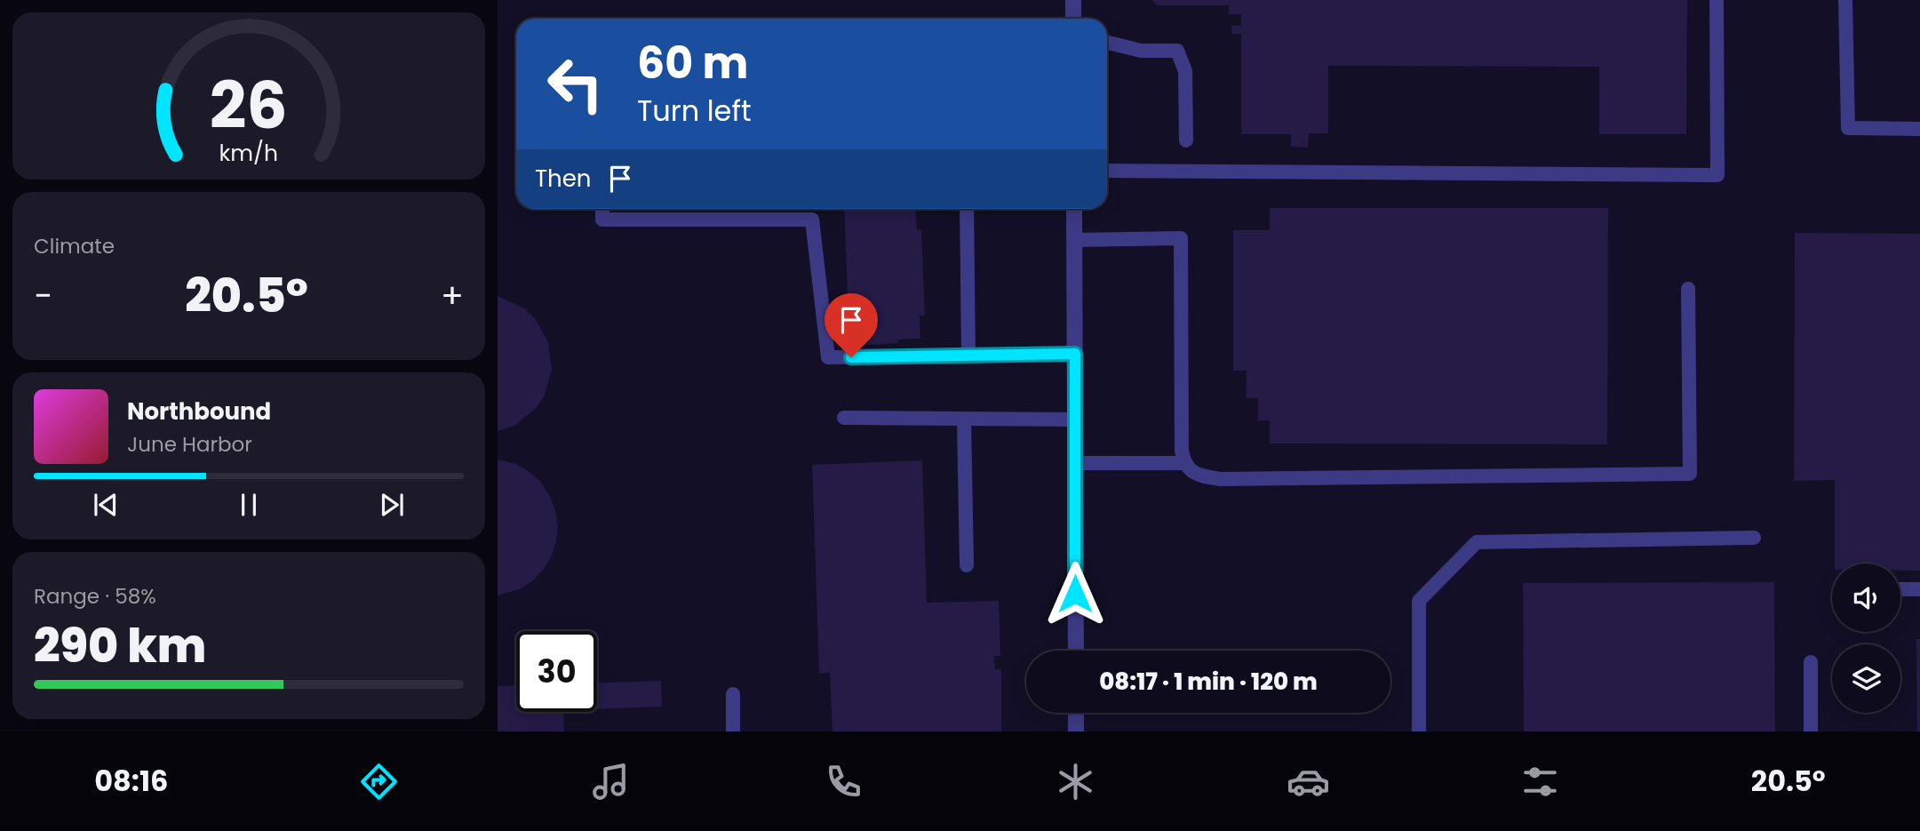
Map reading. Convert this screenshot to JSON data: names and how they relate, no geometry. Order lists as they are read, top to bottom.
{
  "page": {
    "turn": ["60 m", "Turn left"],
    "then": "Then",
    "tile": [
      "Climate",
      ["Range · 58%", "290 km"]
    ],
    "heat": ["−", "20.5°", "+"],
    "song": ["Northbound", "June Harbor"],
    "limit": "30",
    "trip": "08:17 · 1 min · 120 m",
    "tabs": ["08:16", "20.5°"],
    "gauge": ["26", "km/h"]
  }
}
